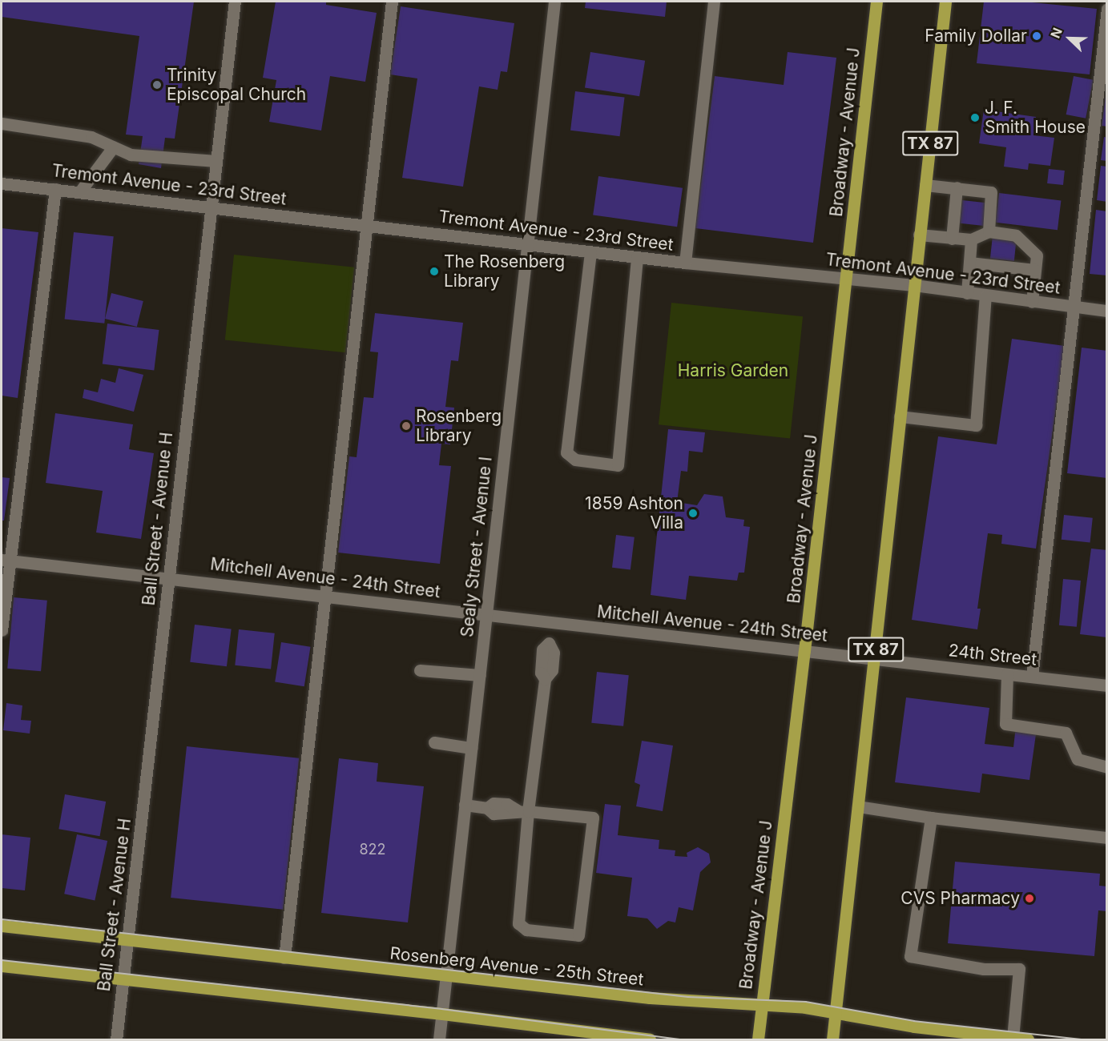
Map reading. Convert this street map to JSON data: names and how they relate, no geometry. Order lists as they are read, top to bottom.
{
  "streets": {
    "main road": ["Broadway - Avenue J", "TX 87", "Rosenberg Avenue - 25th Street"],
    "street": [
      "Tremont Avenue - 23rd Street",
      "Ball Street - Avenue H",
      "Sealy Street - Avenue I",
      "Mitchell Avenue - 24th Street",
      "24th Street"
    ]
  },
  "crossings": [
    ["Broadway - Avenue J", "Tremont Avenue - 23rd Street"],
    ["Broadway - Avenue J", "Mitchell Avenue - 24th Street"],
    ["Broadway - Avenue J", "Rosenberg Avenue - 25th Street"],
    ["TX 87", "Tremont Avenue - 23rd Street"],
    ["TX 87", "Mitchell Avenue - 24th Street"],
    ["TX 87", "24th Street"],
    ["TX 87", "Rosenberg Avenue - 25th Street"],
    ["Tremont Avenue - 23rd Street", "Ball Street - Avenue H"],
    ["Tremont Avenue - 23rd Street", "Sealy Street - Avenue I"],
    ["Ball Street - Avenue H", "Mitchell Avenue - 24th Street"],
    ["Ball Street - Avenue H", "Rosenberg Avenue - 25th Street"],
    ["Sealy Street - Avenue I", "Mitchell Avenue - 24th Street"],
    ["Sealy Street - Avenue I", "Rosenberg Avenue - 25th Street"],
    ["Mitchell Avenue - 24th Street", "24th Street"]
  ],
  "parks": ["Harris Garden"],
  "places": [
    "Family Dollar",
    "Trinity Episcopal Church",
    "J. F. Smith House",
    "The Rosenberg Library",
    "Rosenberg Library",
    "1859 Ashton Villa",
    "CVS Pharmacy"
  ],
  "house_numbers": ["822"],
  "north": "top left"
}
